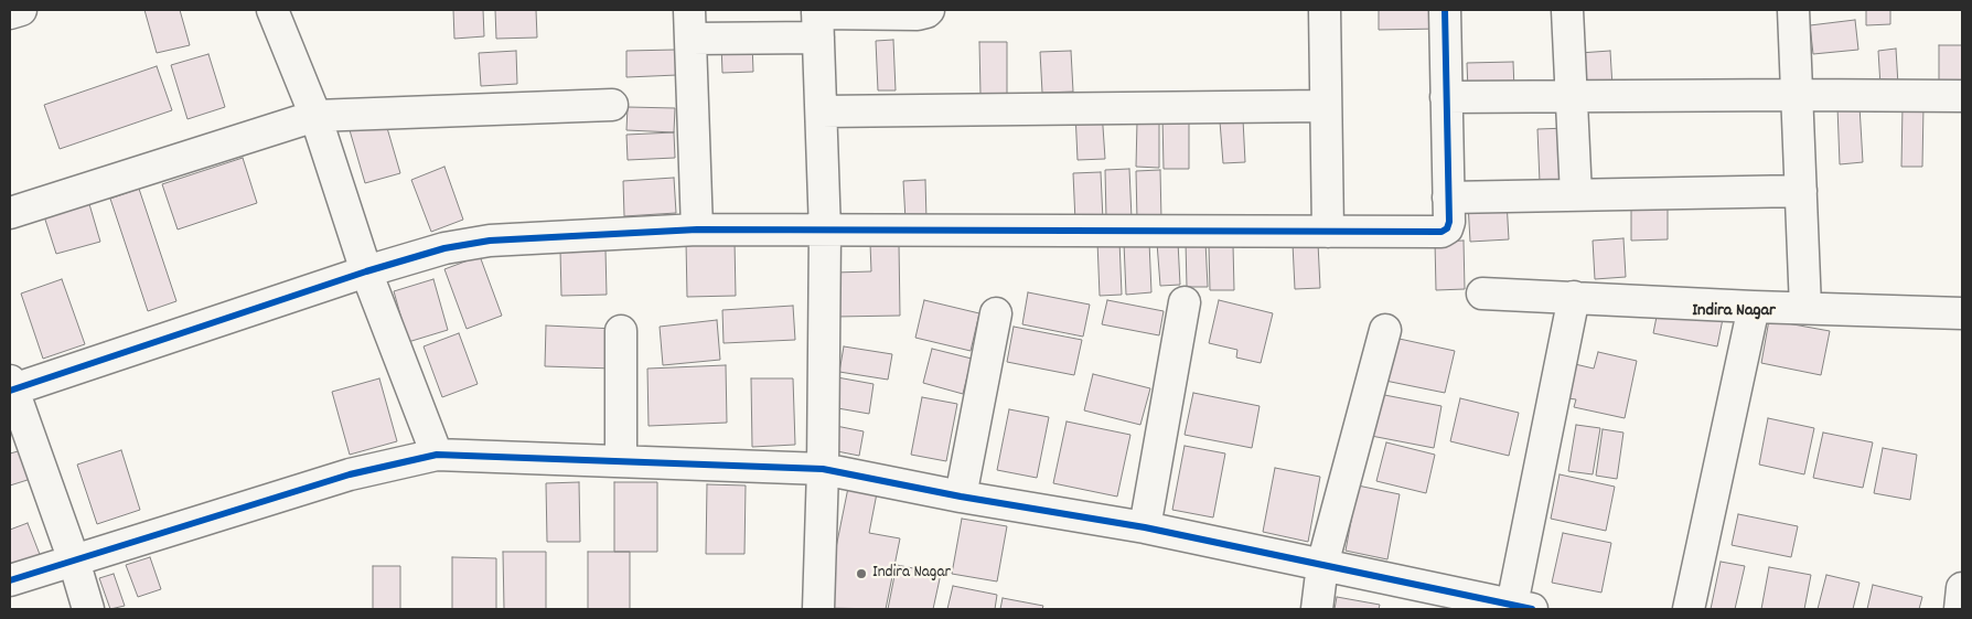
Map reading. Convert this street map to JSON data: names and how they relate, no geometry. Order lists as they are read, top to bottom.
{
  "districts": ["Indira Nagar"],
  "places": ["Indira Nagar"]
}
